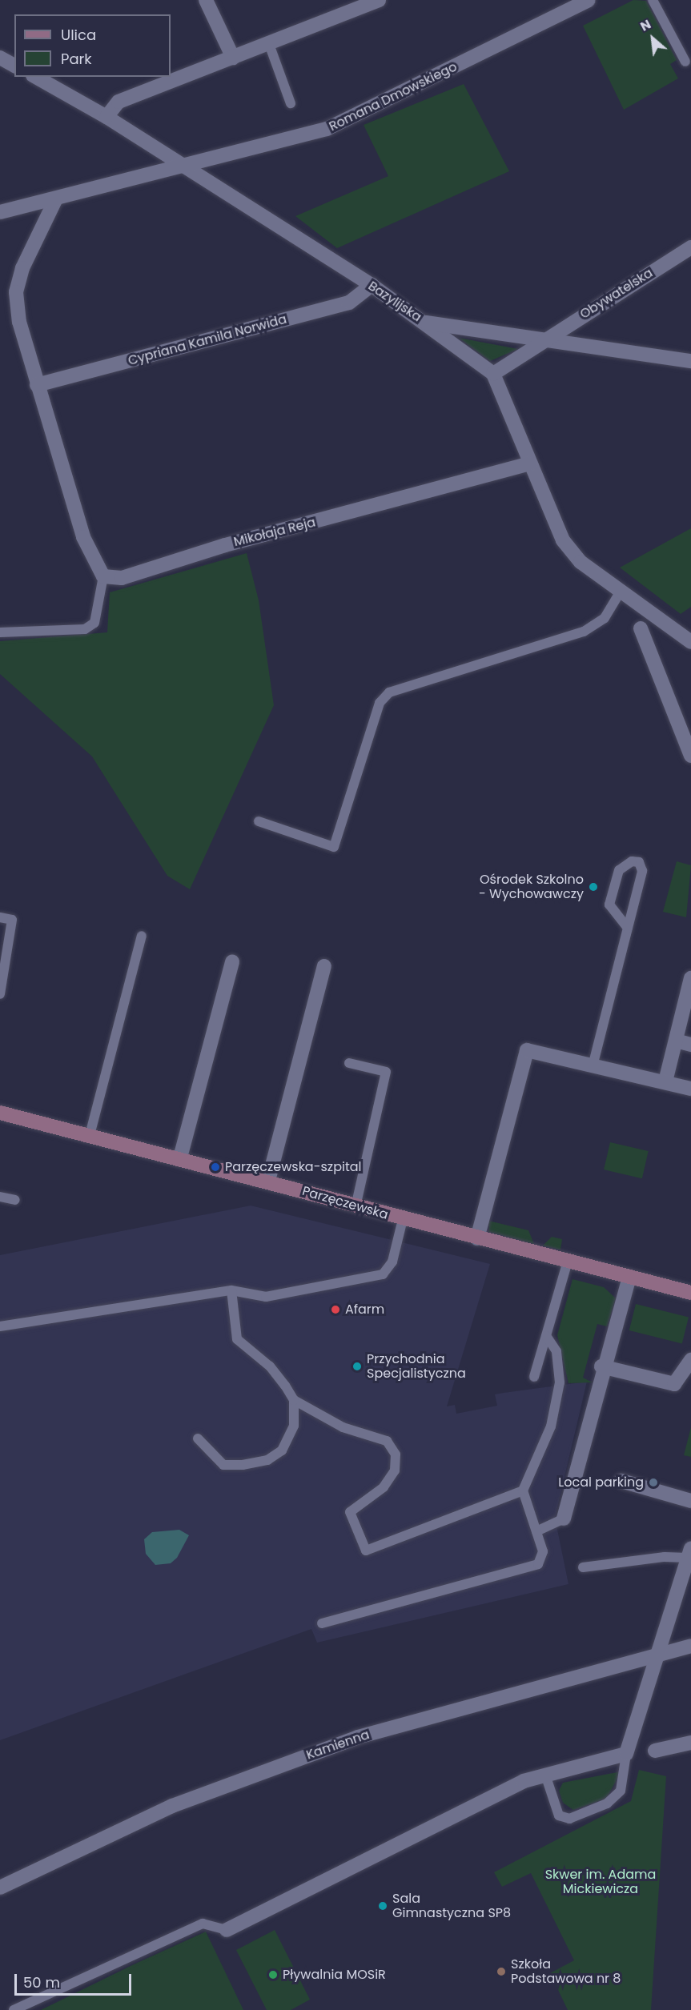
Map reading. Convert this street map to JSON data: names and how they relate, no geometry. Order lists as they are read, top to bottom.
{
  "streets": {
    "street": [
      "Romana Dmowskiego",
      "Obywatelska",
      "Bazylijska",
      "Cypriana Kamila Norwida",
      "Mikołaja Reja",
      "Parzęczewska",
      "Kamienna"
    ]
  },
  "crossings": [
    ["Romana Dmowskiego", "Bazylijska"],
    ["Obywatelska", "Bazylijska"],
    ["Bazylijska", "Cypriana Kamila Norwida"]
  ],
  "parks": ["Skwer im. Adama Mickiewicza"],
  "places": [
    "Ośrodek Szkolno - Wychowawczy",
    "Parzęczewska-szpital",
    "Afarm",
    "Przychodnia Specjalistyczna",
    "Local parking",
    "Sala Gimnastyczna SP8",
    "Szkoła Podstawowa nr 8",
    "Pływalnia MOSiR"
  ],
  "legend": ["Ulica", "Park"],
  "scale_bar": "50 m",
  "north": "top left"
}
